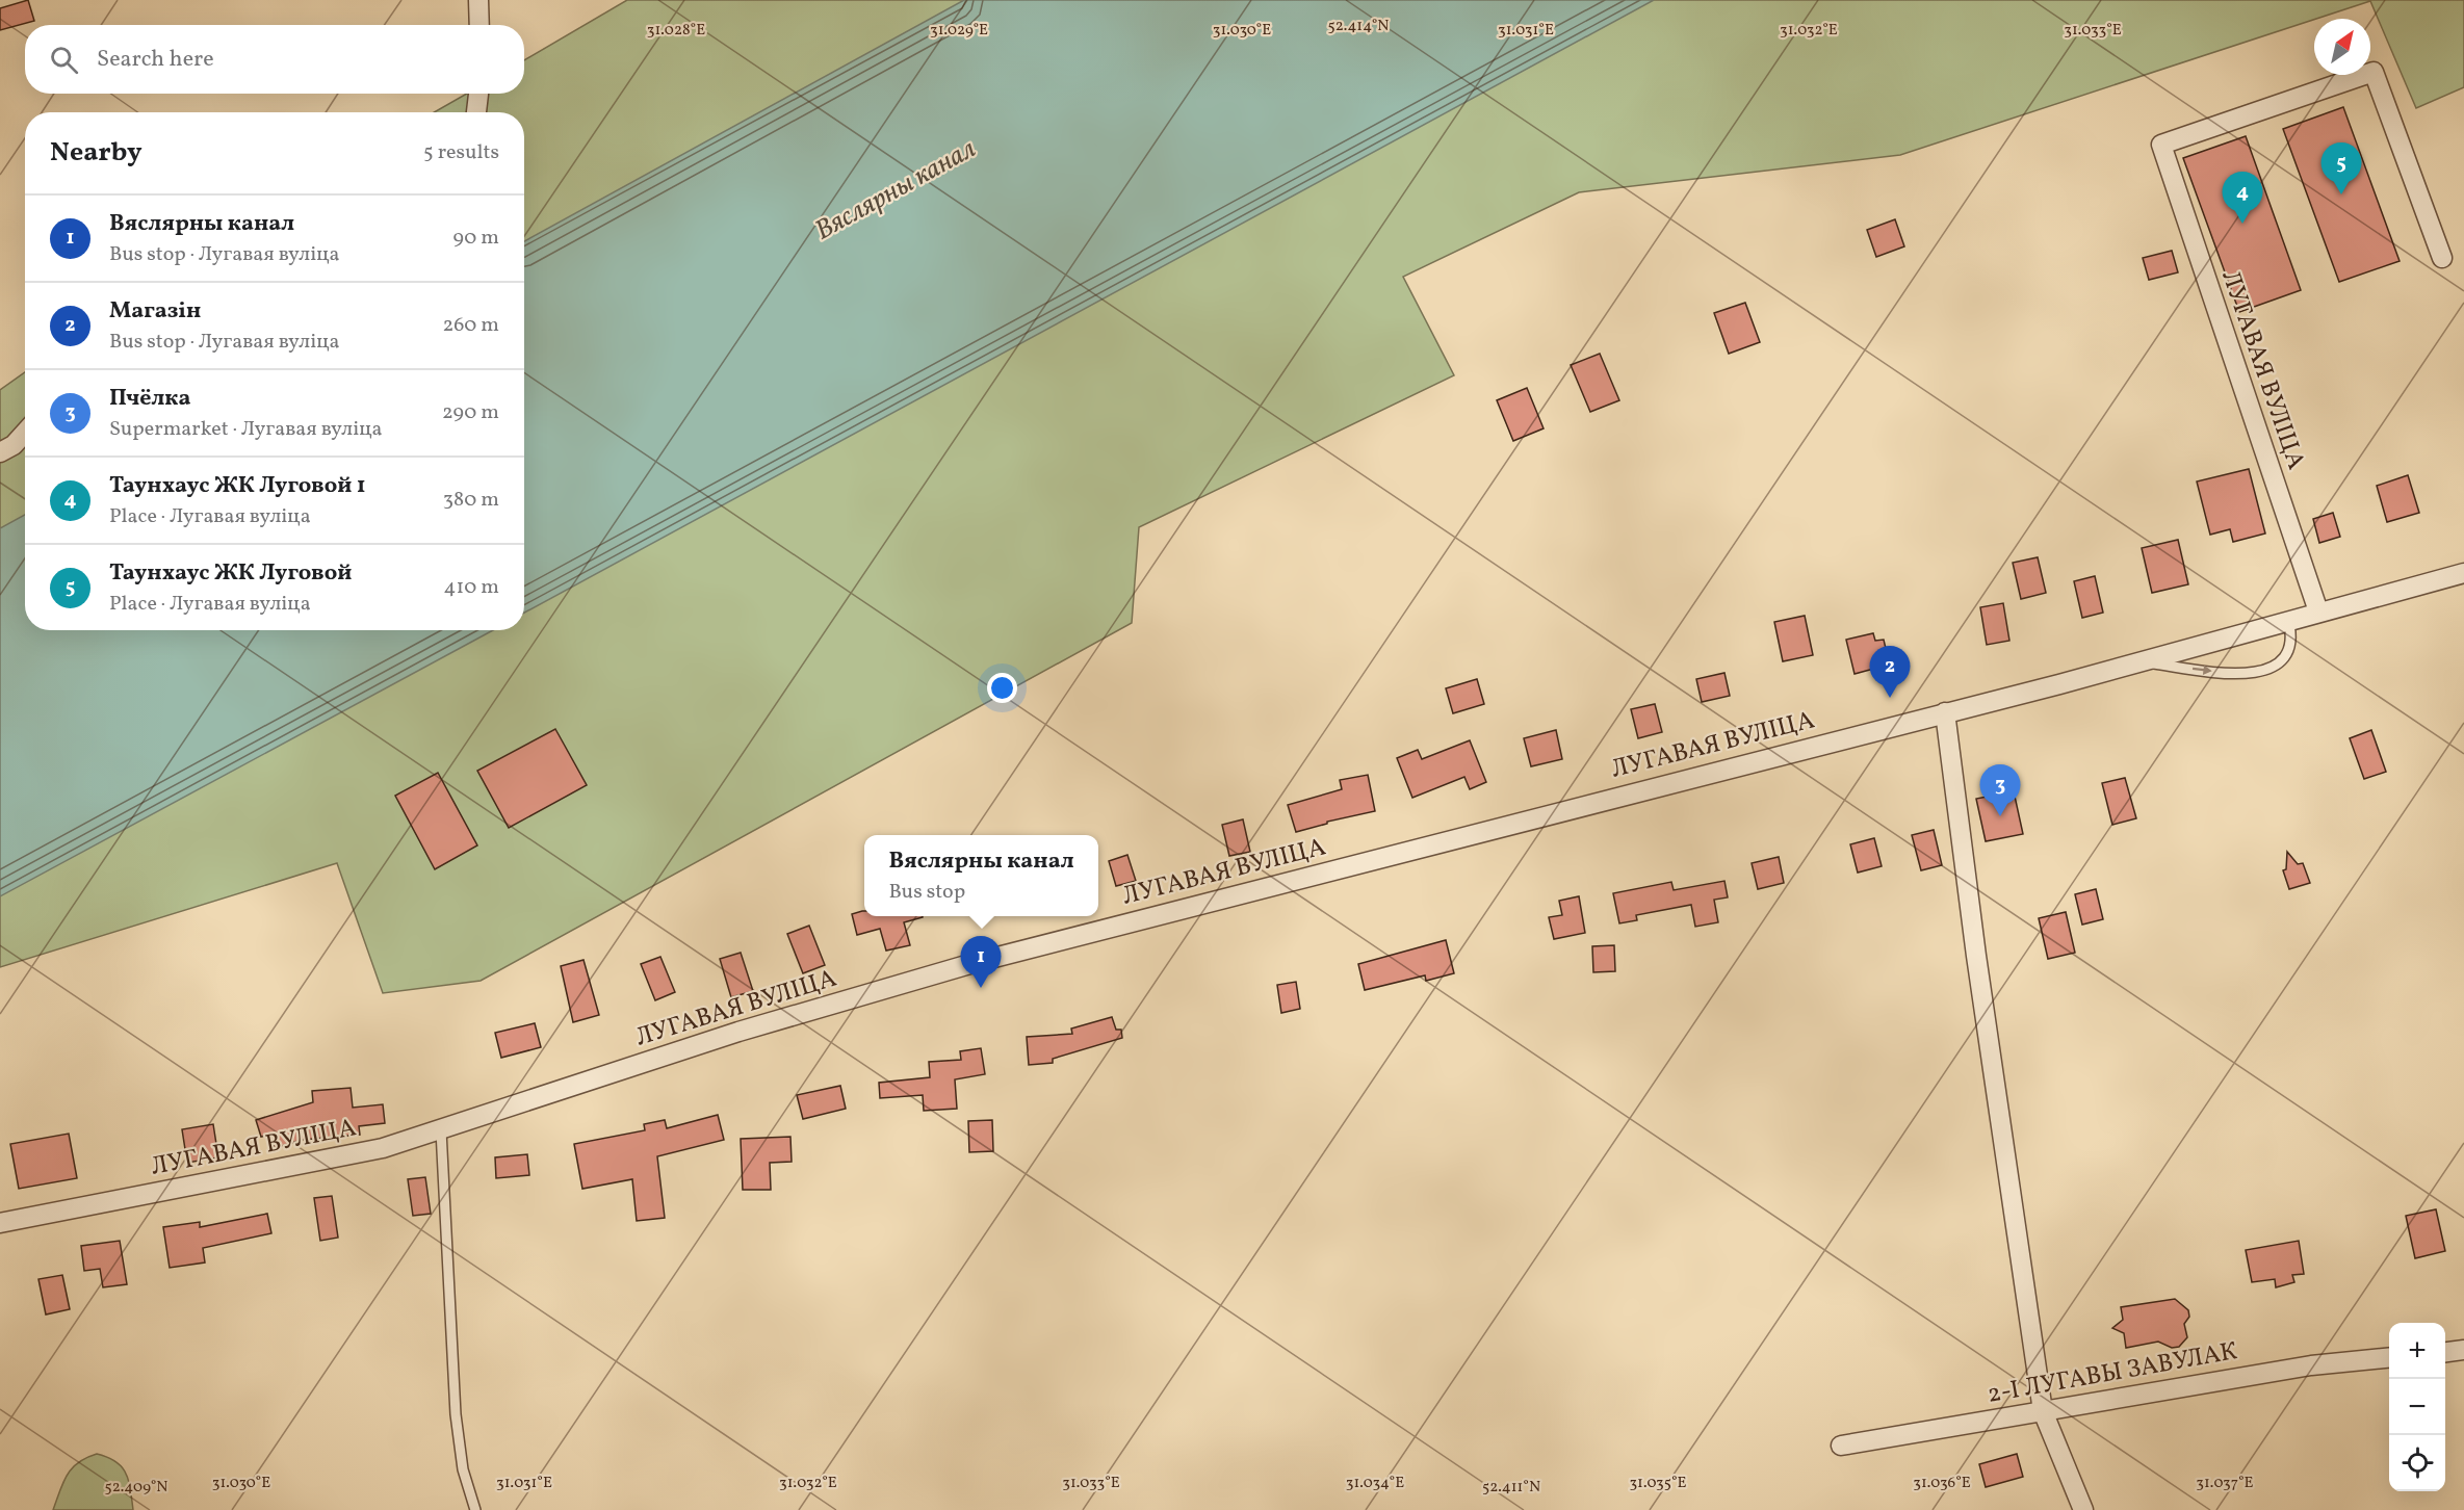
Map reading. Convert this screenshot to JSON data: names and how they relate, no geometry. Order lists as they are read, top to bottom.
{
  "streets": {
    "street": ["ЛУГАВАЯ ВУЛІЦА", "2-І ЛУГАВЫ ЗАВУЛАК"]
  },
  "water": ["Вяслярны канал"],
  "north": "top right",
  "page": {
    "search": "Search here",
    "heading": ["Nearby", "5 results"],
    "pins": [
      "5",
      "4",
      "2",
      "3",
      "1"
    ],
    "list": [
      {
        "mark": "1",
        "name": "Вяслярны канал",
        "note": "Bus stop · Лугавая вуліца",
        "value": "90 m"
      },
      {
        "mark": "2",
        "name": "Магазін",
        "note": "Bus stop · Лугавая вуліца",
        "value": "260 m"
      },
      {
        "mark": "3",
        "name": "Пчёлка",
        "note": "Supermarket · Лугавая вуліца",
        "value": "290 m"
      },
      {
        "mark": "4",
        "name": "Таунхаус ЖК Луговой 1",
        "note": "Place · Лугавая вуліца",
        "value": "380 m"
      },
      {
        "mark": "5",
        "name": "Таунхаус ЖК Луговой",
        "note": "Place · Лугавая вуліца",
        "value": "410 m"
      }
    ],
    "popup": ["Вяслярны канал", "Bus stop"],
    "map_buttons": ["+", "−"]
  },
  "coordinates": [
    "52.414°N",
    "31.028°E",
    "31.029°E",
    "31.030°E",
    "31.031°E",
    "31.032°E",
    "31.033°E",
    "31.034°E",
    "31.035°E",
    "31.036°E",
    "31.037°E",
    "52.409°N",
    "52.411°N"
  ]
}
